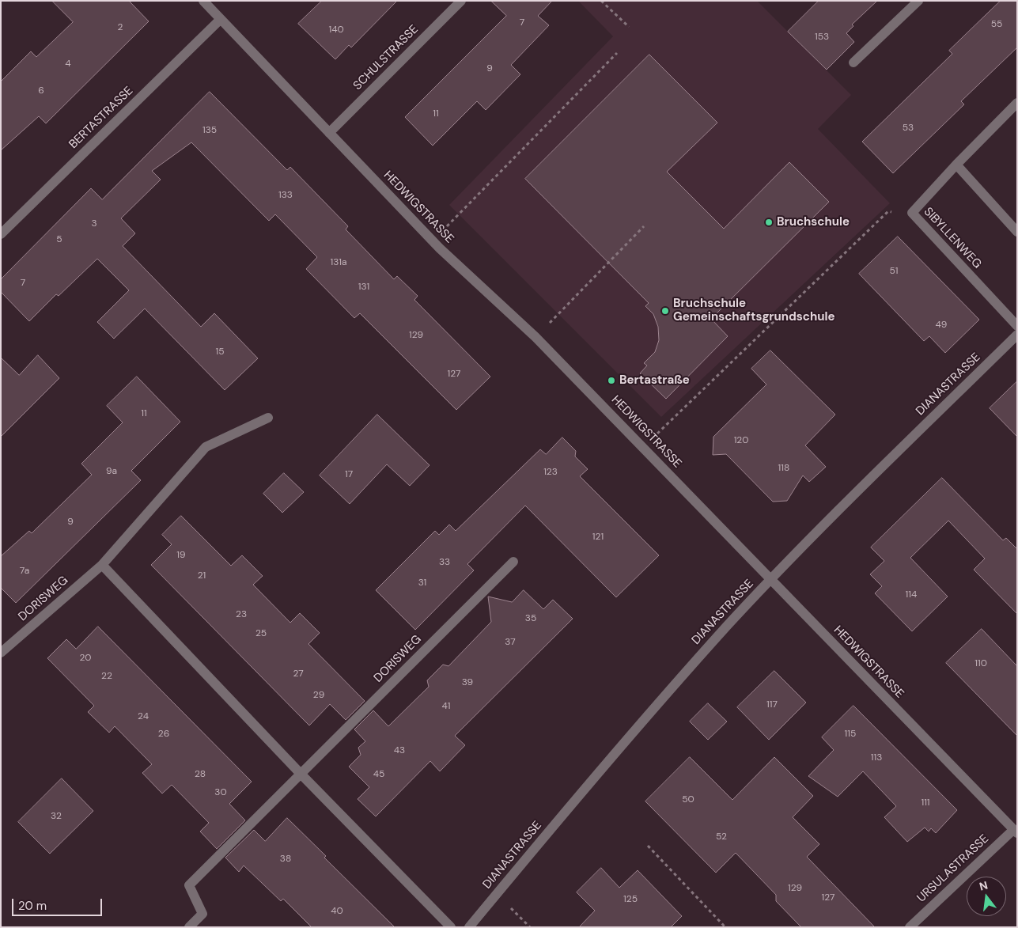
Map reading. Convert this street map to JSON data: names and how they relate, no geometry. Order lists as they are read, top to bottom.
{
  "streets": {
    "street": [
      "SCHULSTRASSE",
      "BERTASTRASSE",
      "HEDWIGSTRASSE",
      "SIBYLLENWEG",
      "DIANASTRASSE",
      "DORISWEG",
      "URSULASTRASSE"
    ]
  },
  "crossings": [
    ["SCHULSTRASSE", "HEDWIGSTRASSE"],
    ["BERTASTRASSE", "HEDWIGSTRASSE"],
    ["HEDWIGSTRASSE", "DIANASTRASSE"],
    ["HEDWIGSTRASSE", "URSULASTRASSE"]
  ],
  "places": ["Bruchschule", "Bruchschule Gemeinschaftsgrundschule", "Bertastraße"],
  "house_numbers": [
    "7",
    "55",
    "2",
    "140",
    "153",
    "4",
    "9",
    "6",
    "11",
    "53",
    "135",
    "133",
    "3",
    "5",
    "131a",
    "51",
    "7",
    "131",
    "49",
    "129",
    "15",
    "127",
    "11",
    "120",
    "118",
    "9a",
    "123",
    "17",
    "9",
    "121",
    "19",
    "33",
    "7a",
    "21",
    "31",
    "114",
    "23",
    "35",
    "25",
    "37",
    "20",
    "110",
    "27",
    "22",
    "39",
    "29",
    "117",
    "41",
    "24",
    "26",
    "115",
    "43",
    "113",
    "28",
    "45",
    "30",
    "50",
    "111",
    "32",
    "52",
    "38",
    "129",
    "127",
    "125",
    "40"
  ],
  "scale_bar": "20 m",
  "north": "top"
}
